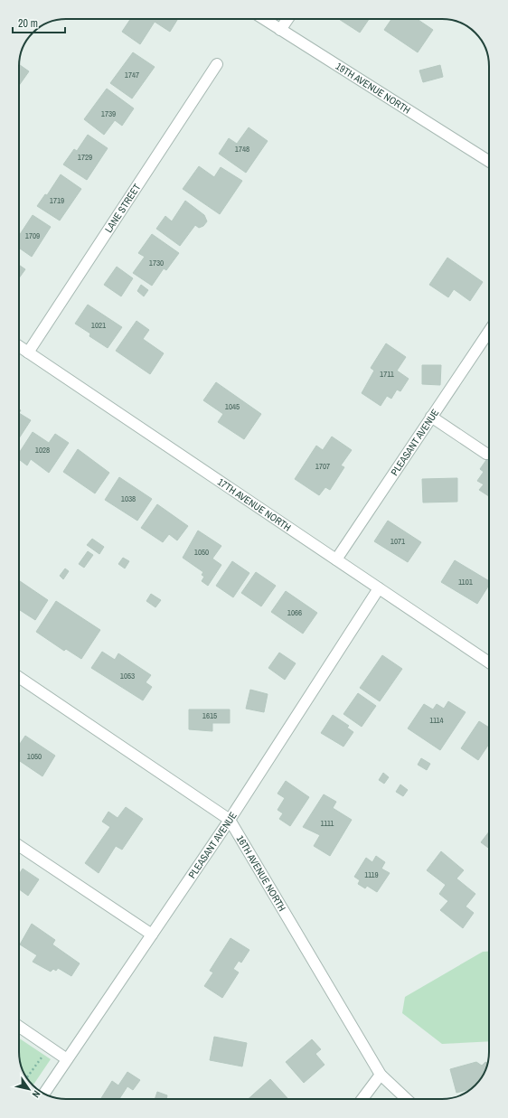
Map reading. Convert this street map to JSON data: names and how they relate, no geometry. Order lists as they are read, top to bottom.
{
  "streets": {
    "street": [
      "19TH AVENUE NORTH",
      "LANE STREET",
      "PLEASANT AVENUE",
      "17TH AVENUE NORTH",
      "16TH AVENUE NORTH"
    ]
  },
  "crossings": [
    ["LANE STREET", "17TH AVENUE NORTH"],
    ["PLEASANT AVENUE", "17TH AVENUE NORTH"],
    ["PLEASANT AVENUE", "16TH AVENUE NORTH"]
  ],
  "house_numbers": [
    "1747",
    "1739",
    "1748",
    "1729",
    "1719",
    "1709",
    "1730",
    "1021",
    "1711",
    "1045",
    "1028",
    "1707",
    "1038",
    "1071",
    "1050",
    "1101",
    "1066",
    "1053",
    "1615",
    "1114",
    "1050",
    "1111",
    "1119"
  ],
  "scale_bar": "20 m",
  "north": "bottom right"
}
